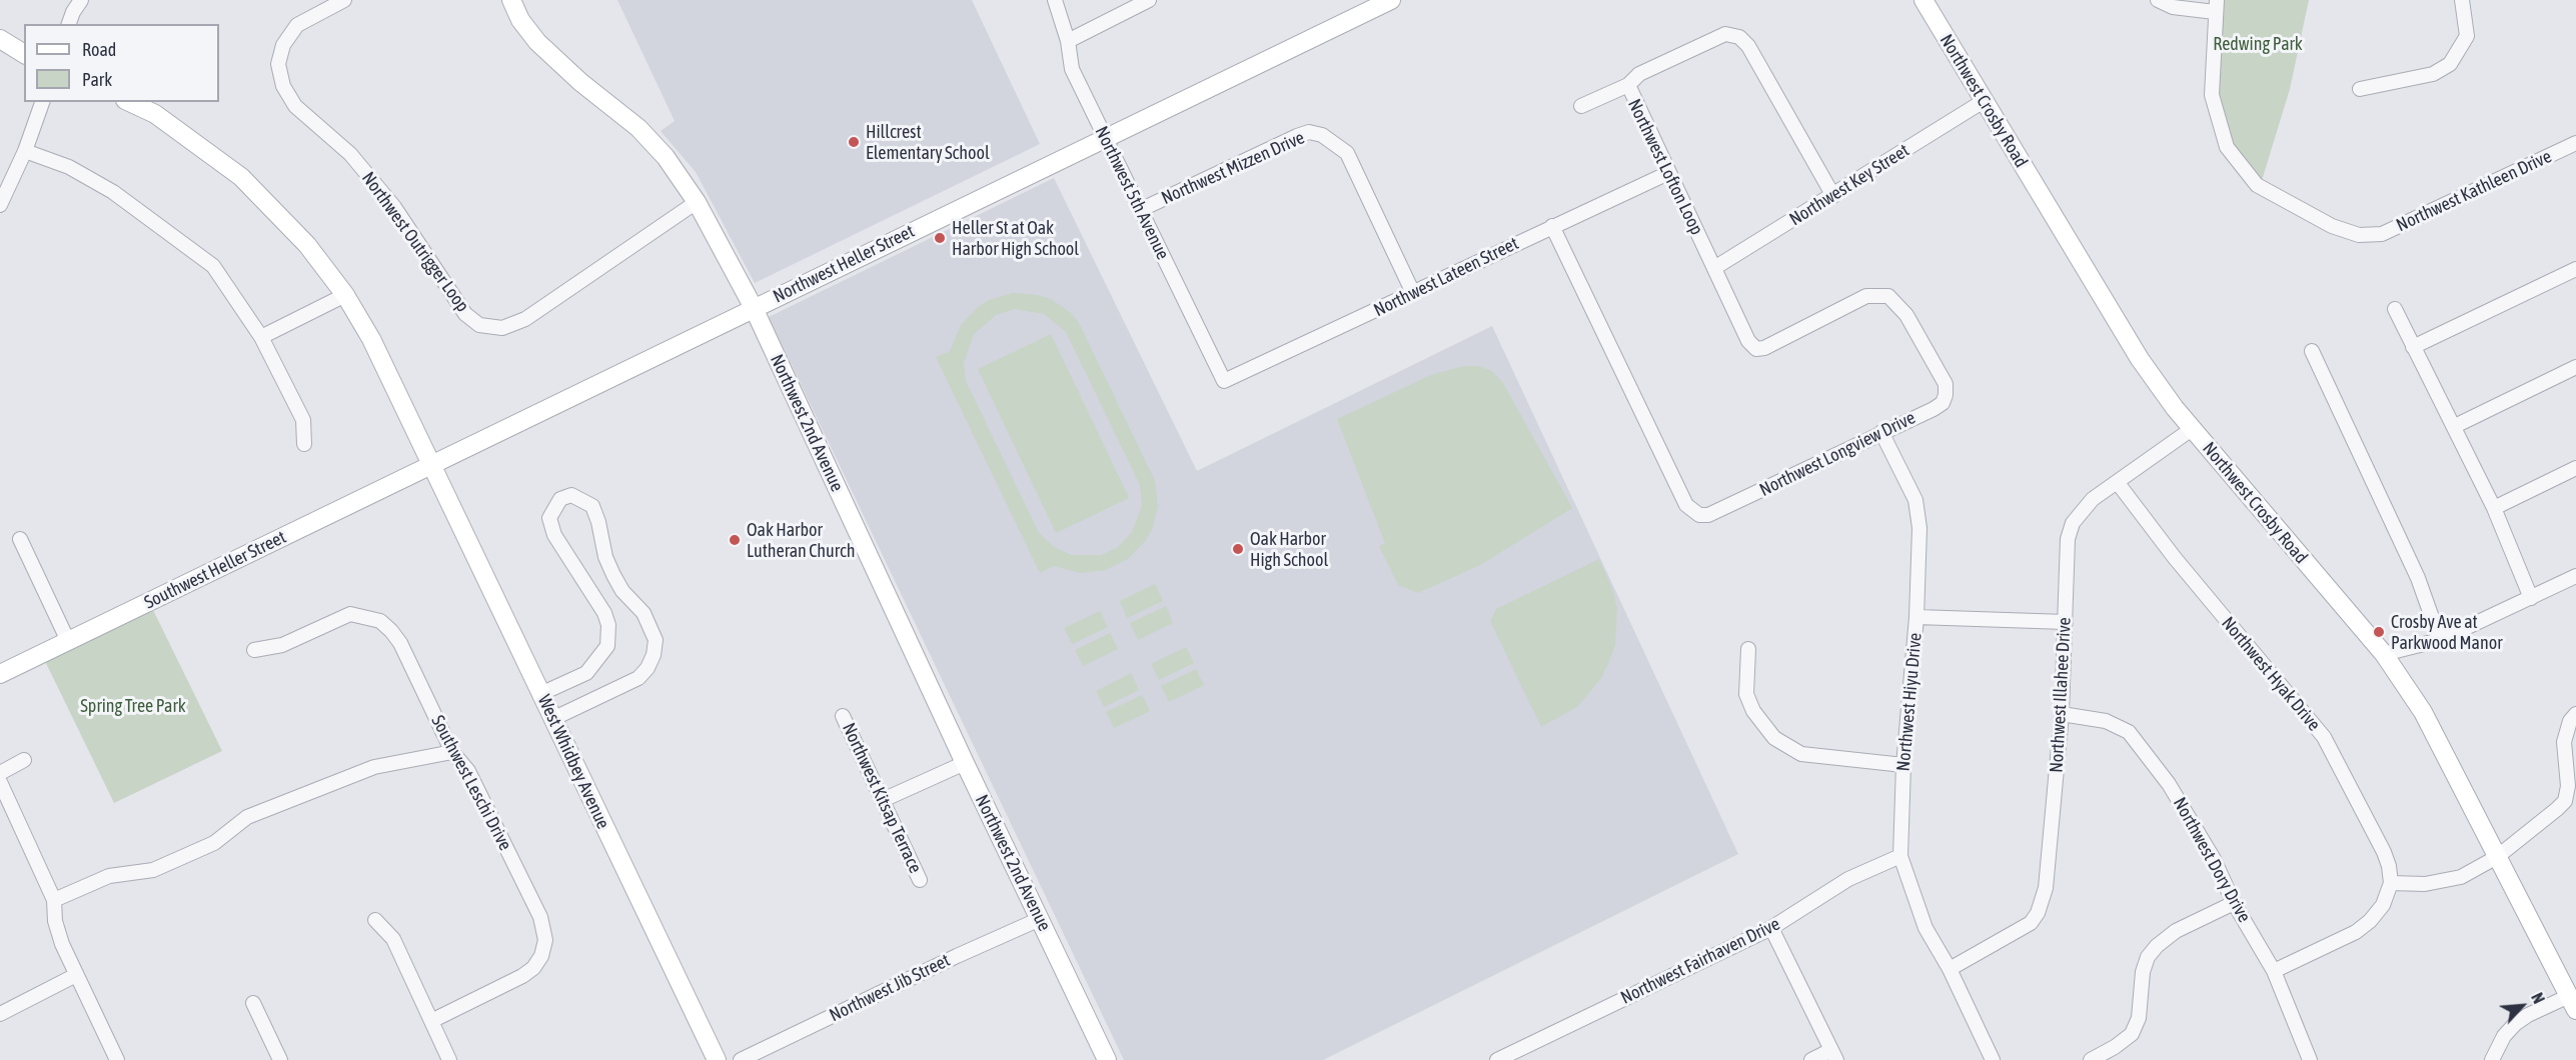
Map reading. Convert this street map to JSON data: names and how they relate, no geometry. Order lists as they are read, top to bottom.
{
  "streets": {
    "street": [
      "Northwest Crosby Road",
      "Northwest Lofton Loop",
      "Northwest Mizzen Drive",
      "Northwest Key Street",
      "Northwest Kathleen Drive",
      "Northwest 5th Avenue",
      "Northwest Outrigger Loop",
      "Northwest Heller Street",
      "Northwest Lateen Street",
      "Northwest 2nd Avenue",
      "Northwest Longview Drive",
      "Southwest Heller Street",
      "Northwest Hyak Drive",
      "Northwest Illahee Drive",
      "Northwest Hiyu Drive",
      "West Whidbey Avenue",
      "Southwest Leschi Drive",
      "Northwest Kitsap Terrace",
      "Northwest Dory Drive",
      "Northwest Fairhaven Drive",
      "Northwest Jib Street"
    ]
  },
  "crossings": [
    ["Northwest Crosby Road", "Northwest Key Street"],
    ["Northwest Crosby Road", "Northwest Illahee Drive"],
    ["Northwest Lofton Loop", "Northwest Key Street"],
    ["Northwest Lofton Loop", "Northwest Lateen Street"],
    ["Northwest Lofton Loop", "Northwest Longview Drive"],
    ["Northwest Mizzen Drive", "Northwest 5th Avenue"],
    ["Northwest Mizzen Drive", "Northwest Lateen Street"],
    ["Northwest Key Street", "Northwest Longview Drive"],
    ["Northwest 5th Avenue", "Northwest Heller Street"],
    ["Northwest 5th Avenue", "Northwest Lateen Street"],
    ["Northwest Outrigger Loop", "Northwest 2nd Avenue"],
    ["Northwest Heller Street", "Northwest 2nd Avenue"],
    ["Northwest Heller Street", "Southwest Heller Street"],
    ["Northwest Heller Street", "West Whidbey Avenue"],
    ["Northwest Lateen Street", "Northwest Longview Drive"],
    ["Northwest 2nd Avenue", "Northwest Jib Street"],
    ["Northwest Longview Drive", "Northwest Hiyu Drive"],
    ["Southwest Heller Street", "West Whidbey Avenue"],
    ["Northwest Hyak Drive", "Northwest Illahee Drive"],
    ["Northwest Illahee Drive", "Northwest Hiyu Drive"],
    ["Northwest Illahee Drive", "Northwest Dory Drive"],
    ["Northwest Hiyu Drive", "Northwest Fairhaven Drive"]
  ],
  "parks": ["Redwing Park", "Spring Tree Park"],
  "places": [
    "Hillcrest Elementary School",
    "Heller St at Oak Harbor High School",
    "Oak Harbor Lutheran Church",
    "Oak Harbor High School",
    "Crosby Ave at Parkwood Manor"
  ],
  "legend": ["Road", "Park"],
  "north": "top right"
}
